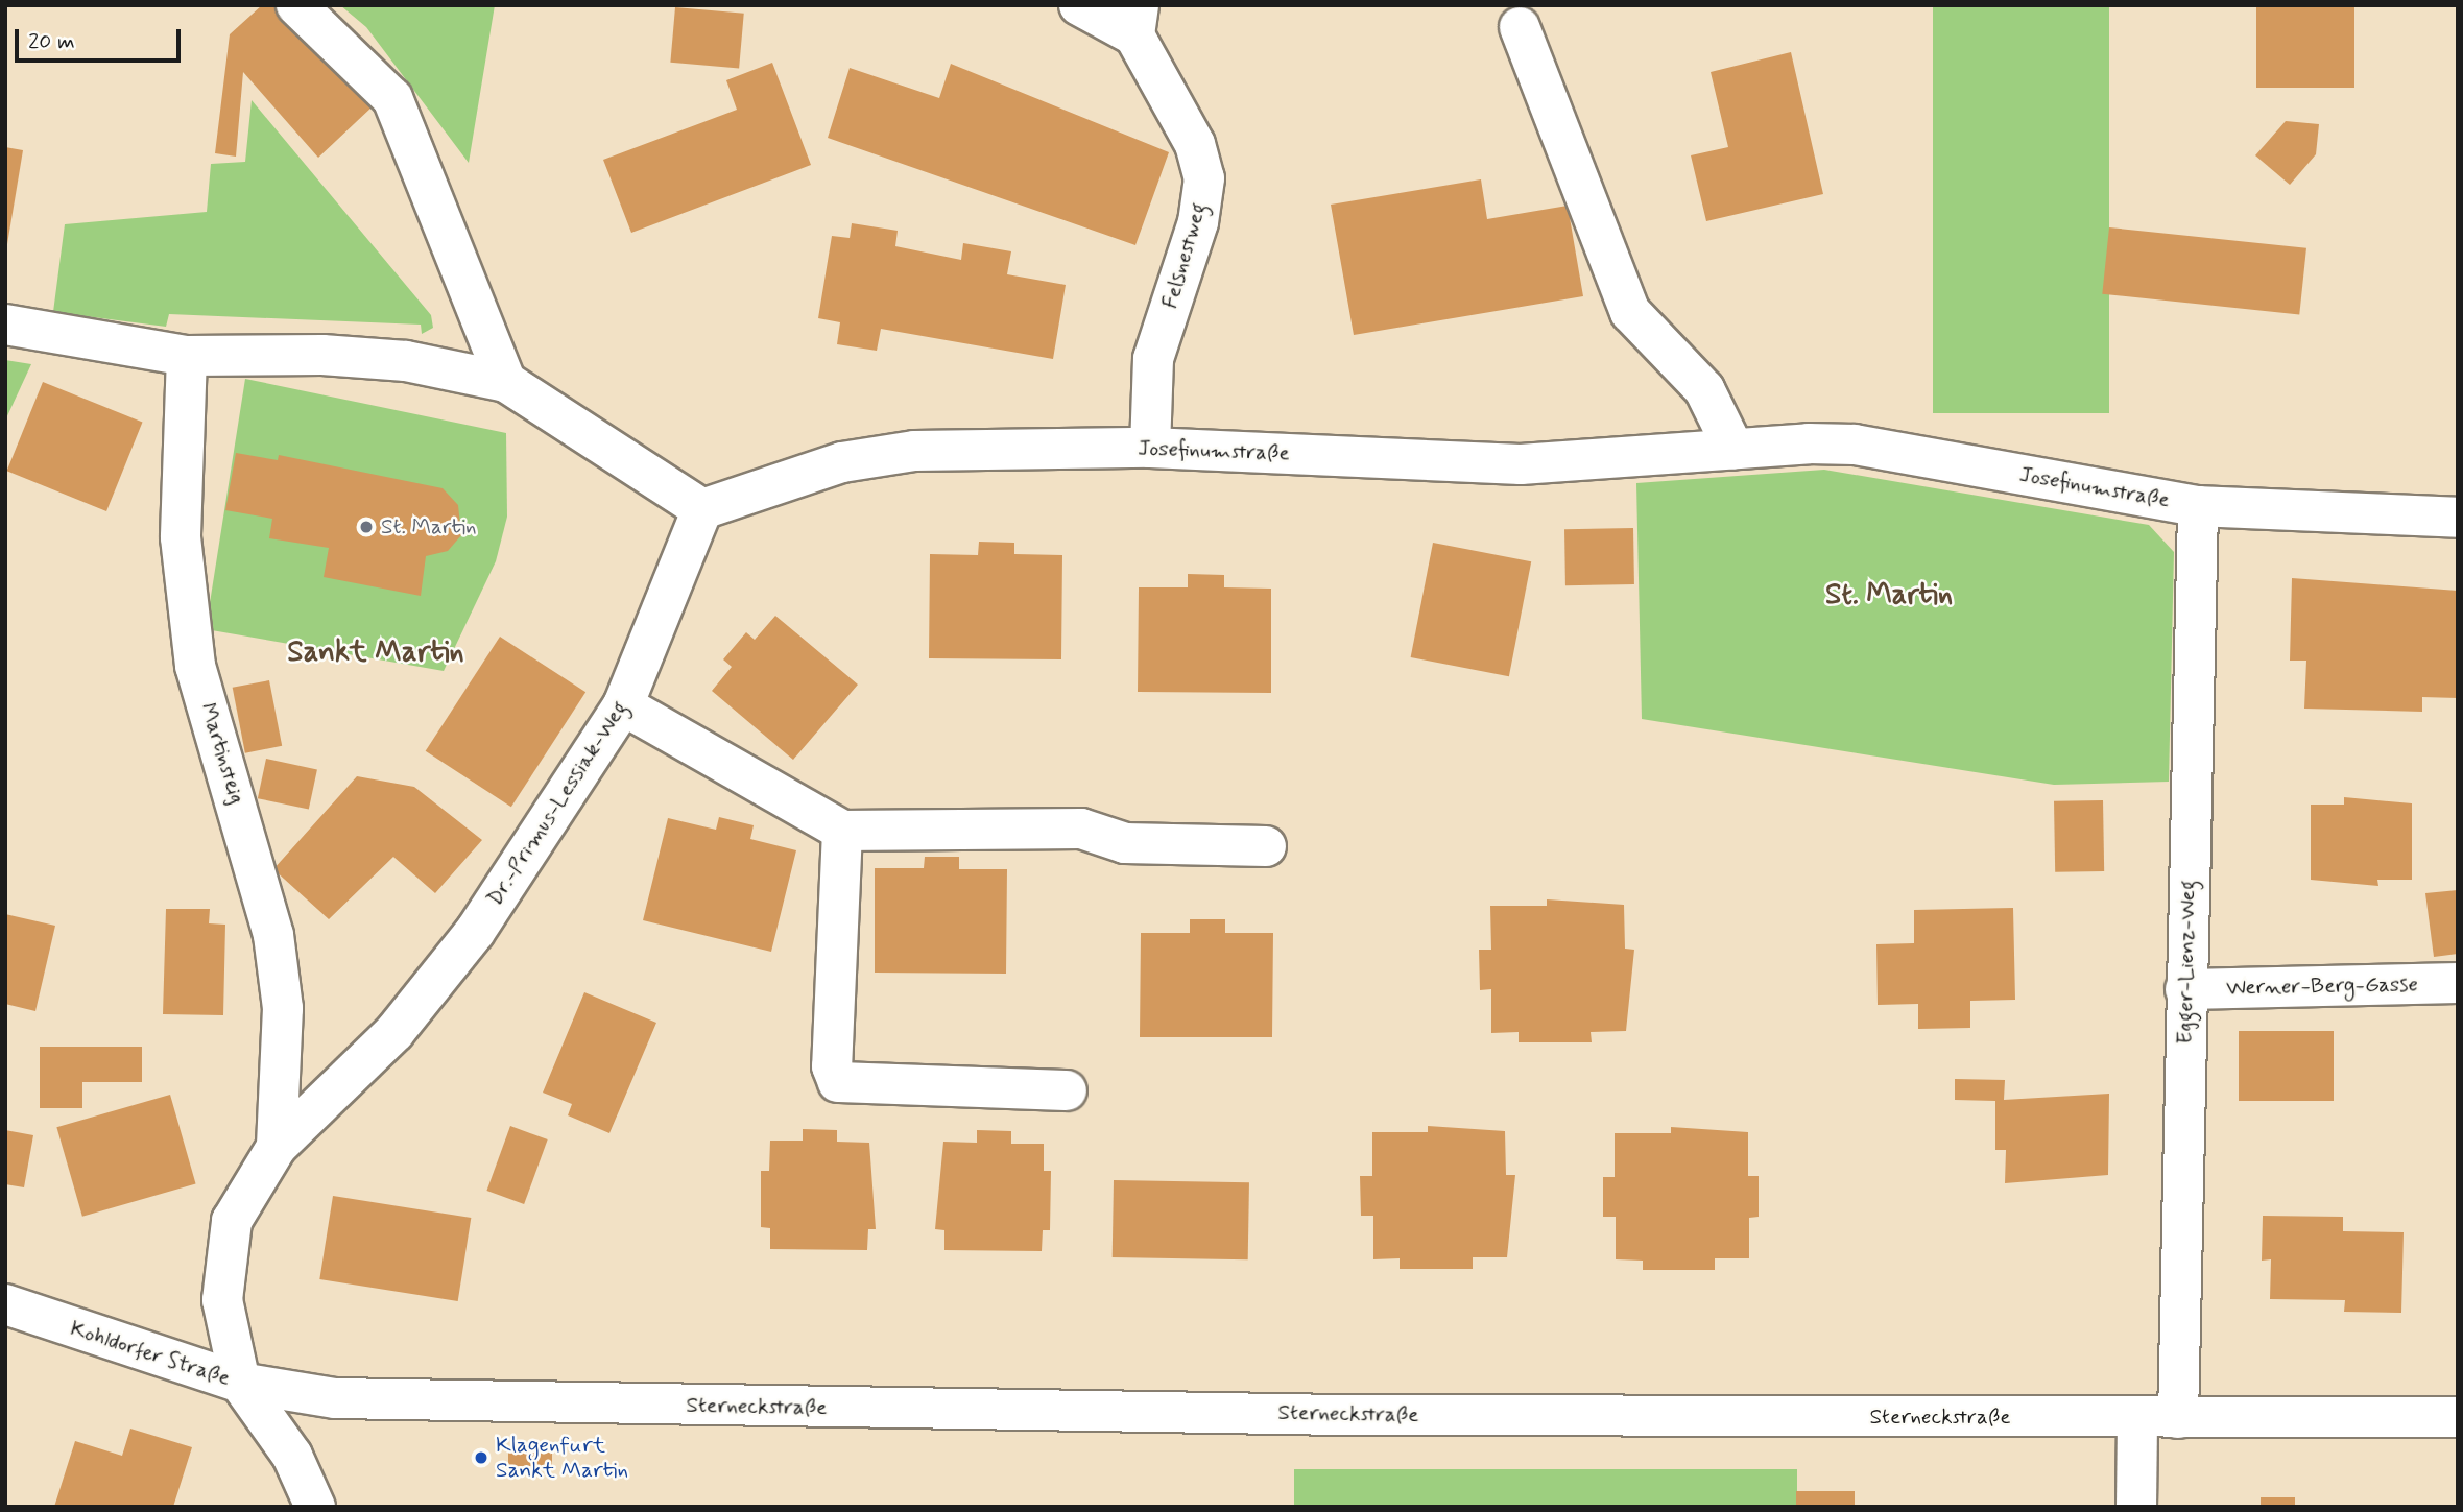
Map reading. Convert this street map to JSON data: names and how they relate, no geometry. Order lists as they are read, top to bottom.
{
  "streets": {
    "street": [
      "Felsnestweg",
      "Josefinumstraße",
      "Martinsteig",
      "Dr.-Primus-Lessiak-Weg",
      "Egger-Lienz-Weg",
      "Werner-Berg-Gasse",
      "Kohldorfer Straße",
      "Sterneckstraße"
    ]
  },
  "crossings": [
    ["Felsnestweg", "Josefinumstraße"],
    ["Josefinumstraße", "Dr.-Primus-Lessiak-Weg"],
    ["Josefinumstraße", "Egger-Lienz-Weg"],
    ["Martinsteig", "Dr.-Primus-Lessiak-Weg"],
    ["Dr.-Primus-Lessiak-Weg", "Kohldorfer Straße"],
    ["Dr.-Primus-Lessiak-Weg", "Sterneckstraße"],
    ["Egger-Lienz-Weg", "Werner-Berg-Gasse"],
    ["Egger-Lienz-Weg", "Sterneckstraße"],
    ["Kohldorfer Straße", "Sterneckstraße"]
  ],
  "districts": ["St. Martin", "Sankt Martin"],
  "places": ["St. Martin", "Klagenfurt Sankt Martin"],
  "scale_bar": "20 m"
}
